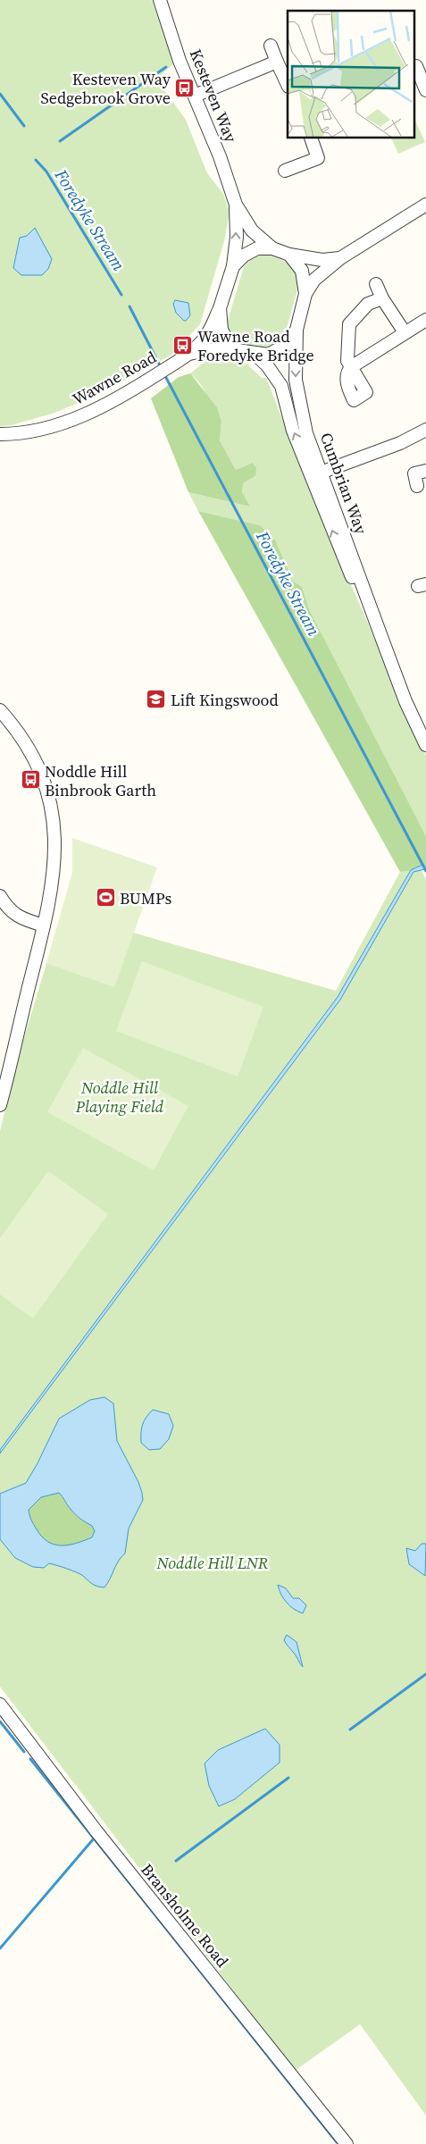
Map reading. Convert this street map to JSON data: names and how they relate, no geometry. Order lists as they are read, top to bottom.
{
  "streets": {
    "street": [
      "Kesteven Way",
      "Wawne Road",
      "Cumbrian Way",
      "Bransholme Road"
    ]
  },
  "crossings": [
    ["Kesteven Way", "Wawne Road"],
    ["Kesteven Way", "Cumbrian Way"],
    ["Wawne Road", "Cumbrian Way"]
  ],
  "water": ["Foredyke Stream"],
  "parks": ["Noddle Hill Playing Field", "Noddle Hill LNR"],
  "places": {
    "bus stop": ["Kesteven Way Sedgebrook Grove", "Wawne Road Foredyke Bridge", "Noddle Hill Binbrook Garth"],
    "school or university": ["Lift Kingswood"],
    "sports": ["BUMPs"]
  }
}
